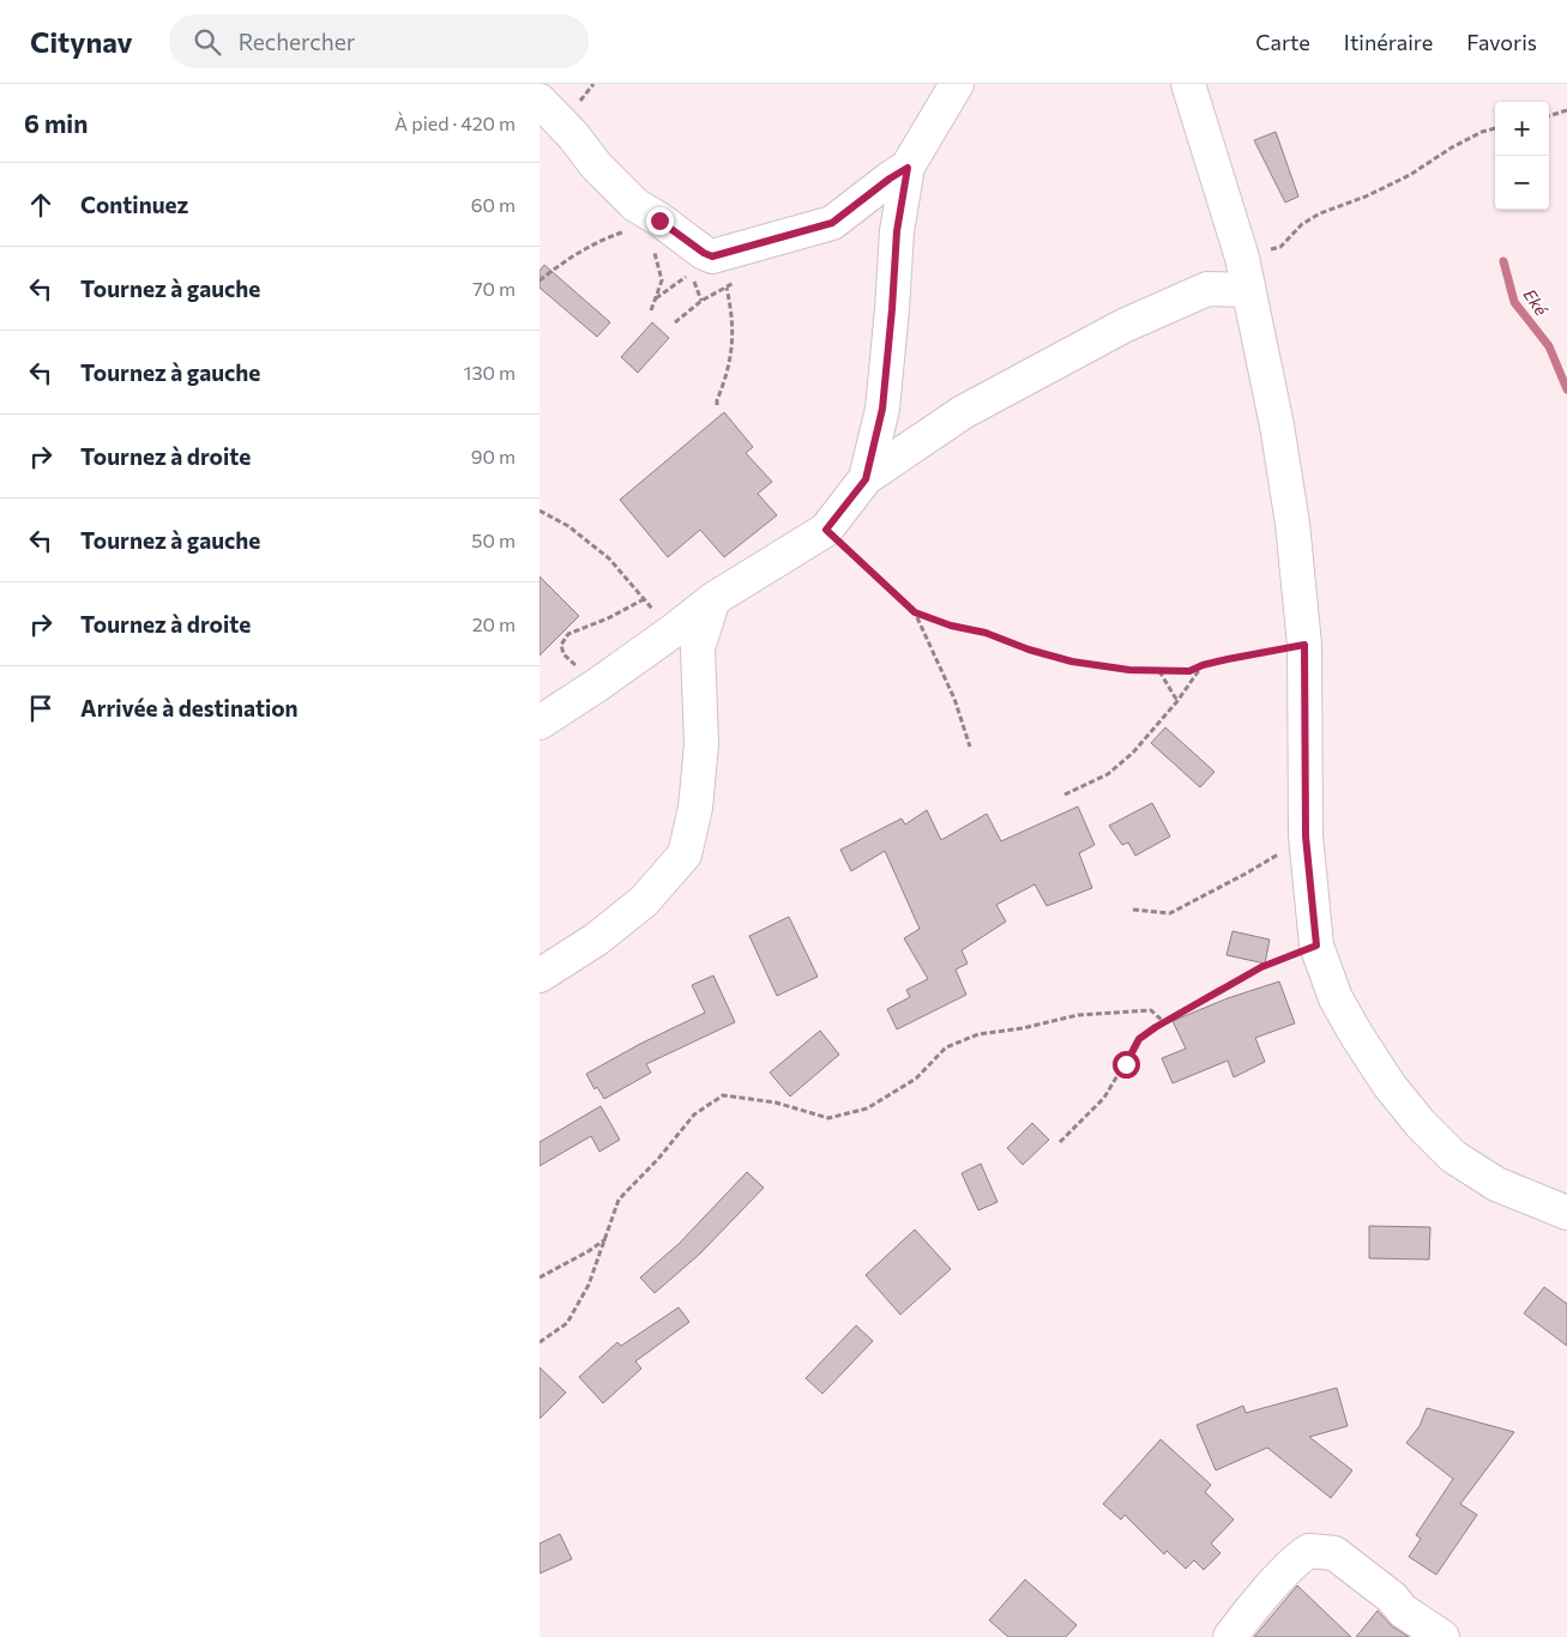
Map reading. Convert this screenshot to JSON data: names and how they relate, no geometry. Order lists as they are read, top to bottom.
{
  "water": ["Eké"],
  "page": {
    "header": "Citynav",
    "search": "Rechercher",
    "nav": ["Carte", "Itinéraire", "Favoris"],
    "heading": ["6 min", "À pied · 420 m"],
    "map_buttons": ["+", "−"],
    "list": [
      ["Continuez", "60 m"],
      ["Tournez à gauche", "70 m"],
      ["Tournez à gauche", "130 m"],
      ["Tournez à droite", "90 m"],
      ["Tournez à gauche", "50 m"],
      ["Tournez à droite", "20 m"],
      "Arrivée à destination"
    ]
  }
}
